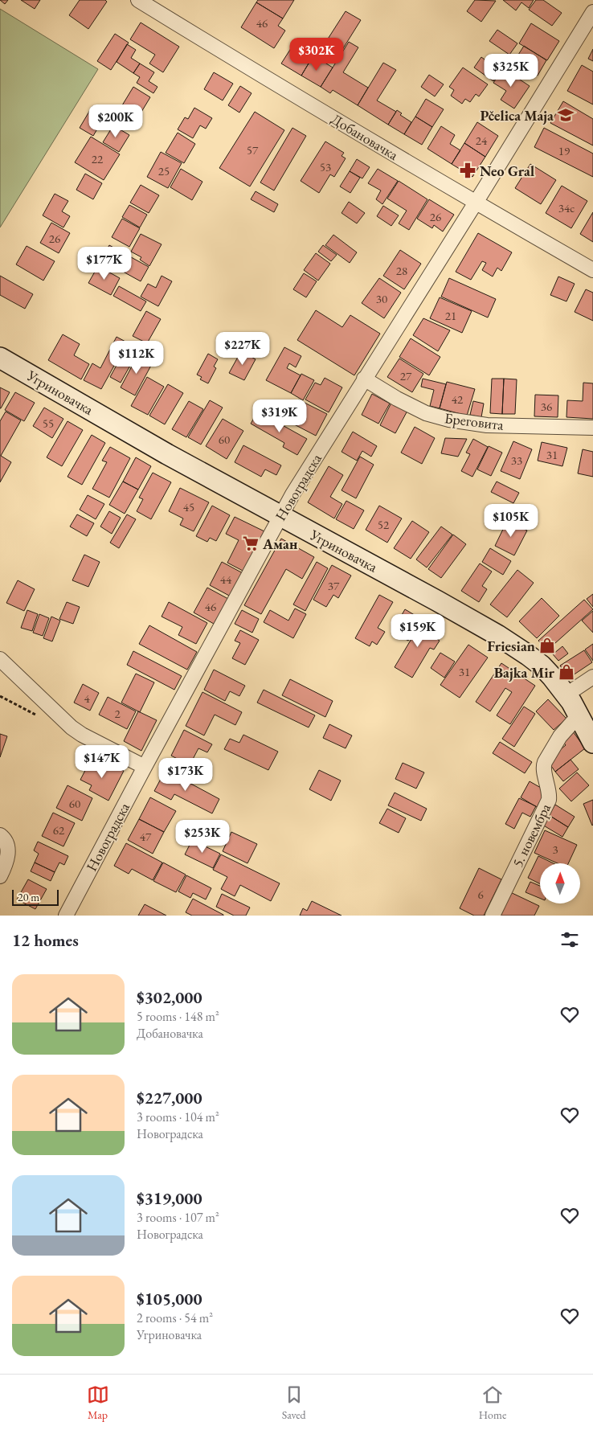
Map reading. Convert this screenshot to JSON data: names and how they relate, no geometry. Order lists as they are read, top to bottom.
{
  "streets": {
    "main road": ["Угриновачка"],
    "street": [
      "Добановачка",
      "Бреговита",
      "Новоградска",
      "5. новембра"
    ]
  },
  "crossings": [
    ["Добановачка", "Новоградска"],
    ["Угриновачка", "Новоградска"],
    ["Угриновачка", "5. новембра"],
    ["Бреговита", "Новоградска"]
  ],
  "places": {
    "school or university": ["Pčelica Maja"],
    "pharmacy": ["Neo Gral"],
    "supermarket": ["Аман"],
    "shop": ["Friesian", "Bajka Mir"]
  },
  "house_numbers": [
    "46",
    "24",
    "57",
    "19",
    "22",
    "53",
    "25",
    "34c",
    "26",
    "26",
    "28",
    "30",
    "21",
    "27",
    "42",
    "36",
    "55",
    "60",
    "31",
    "33",
    "45",
    "52",
    "44",
    "37",
    "46",
    "31",
    "4",
    "2",
    "60",
    "62",
    "47",
    "3",
    "6"
  ],
  "scale_bar": "20 m",
  "north": "top",
  "page": {
    "price": [
      "$302K",
      "$325K",
      "$200K",
      "$177K",
      "$227K",
      "$112K",
      "$319K",
      "$105K",
      "$159K",
      "$147K",
      "$173K",
      "$253K"
    ],
    "scale": "20 m",
    "heading": "12 homes",
    "list": [
      {
        "name": "$302,000",
        "note": "5 rooms · 148 m² · Добановачка"
      },
      {
        "name": "$227,000",
        "note": "3 rooms · 104 m² · Новоградска"
      },
      {
        "name": "$319,000",
        "note": "3 rooms · 107 m² · Новоградска"
      },
      {
        "name": "$105,000",
        "note": "2 rooms · 54 m² · Угриновачка"
      }
    ],
    "tabs": ["Map", "Saved", "Home"]
  }
}
